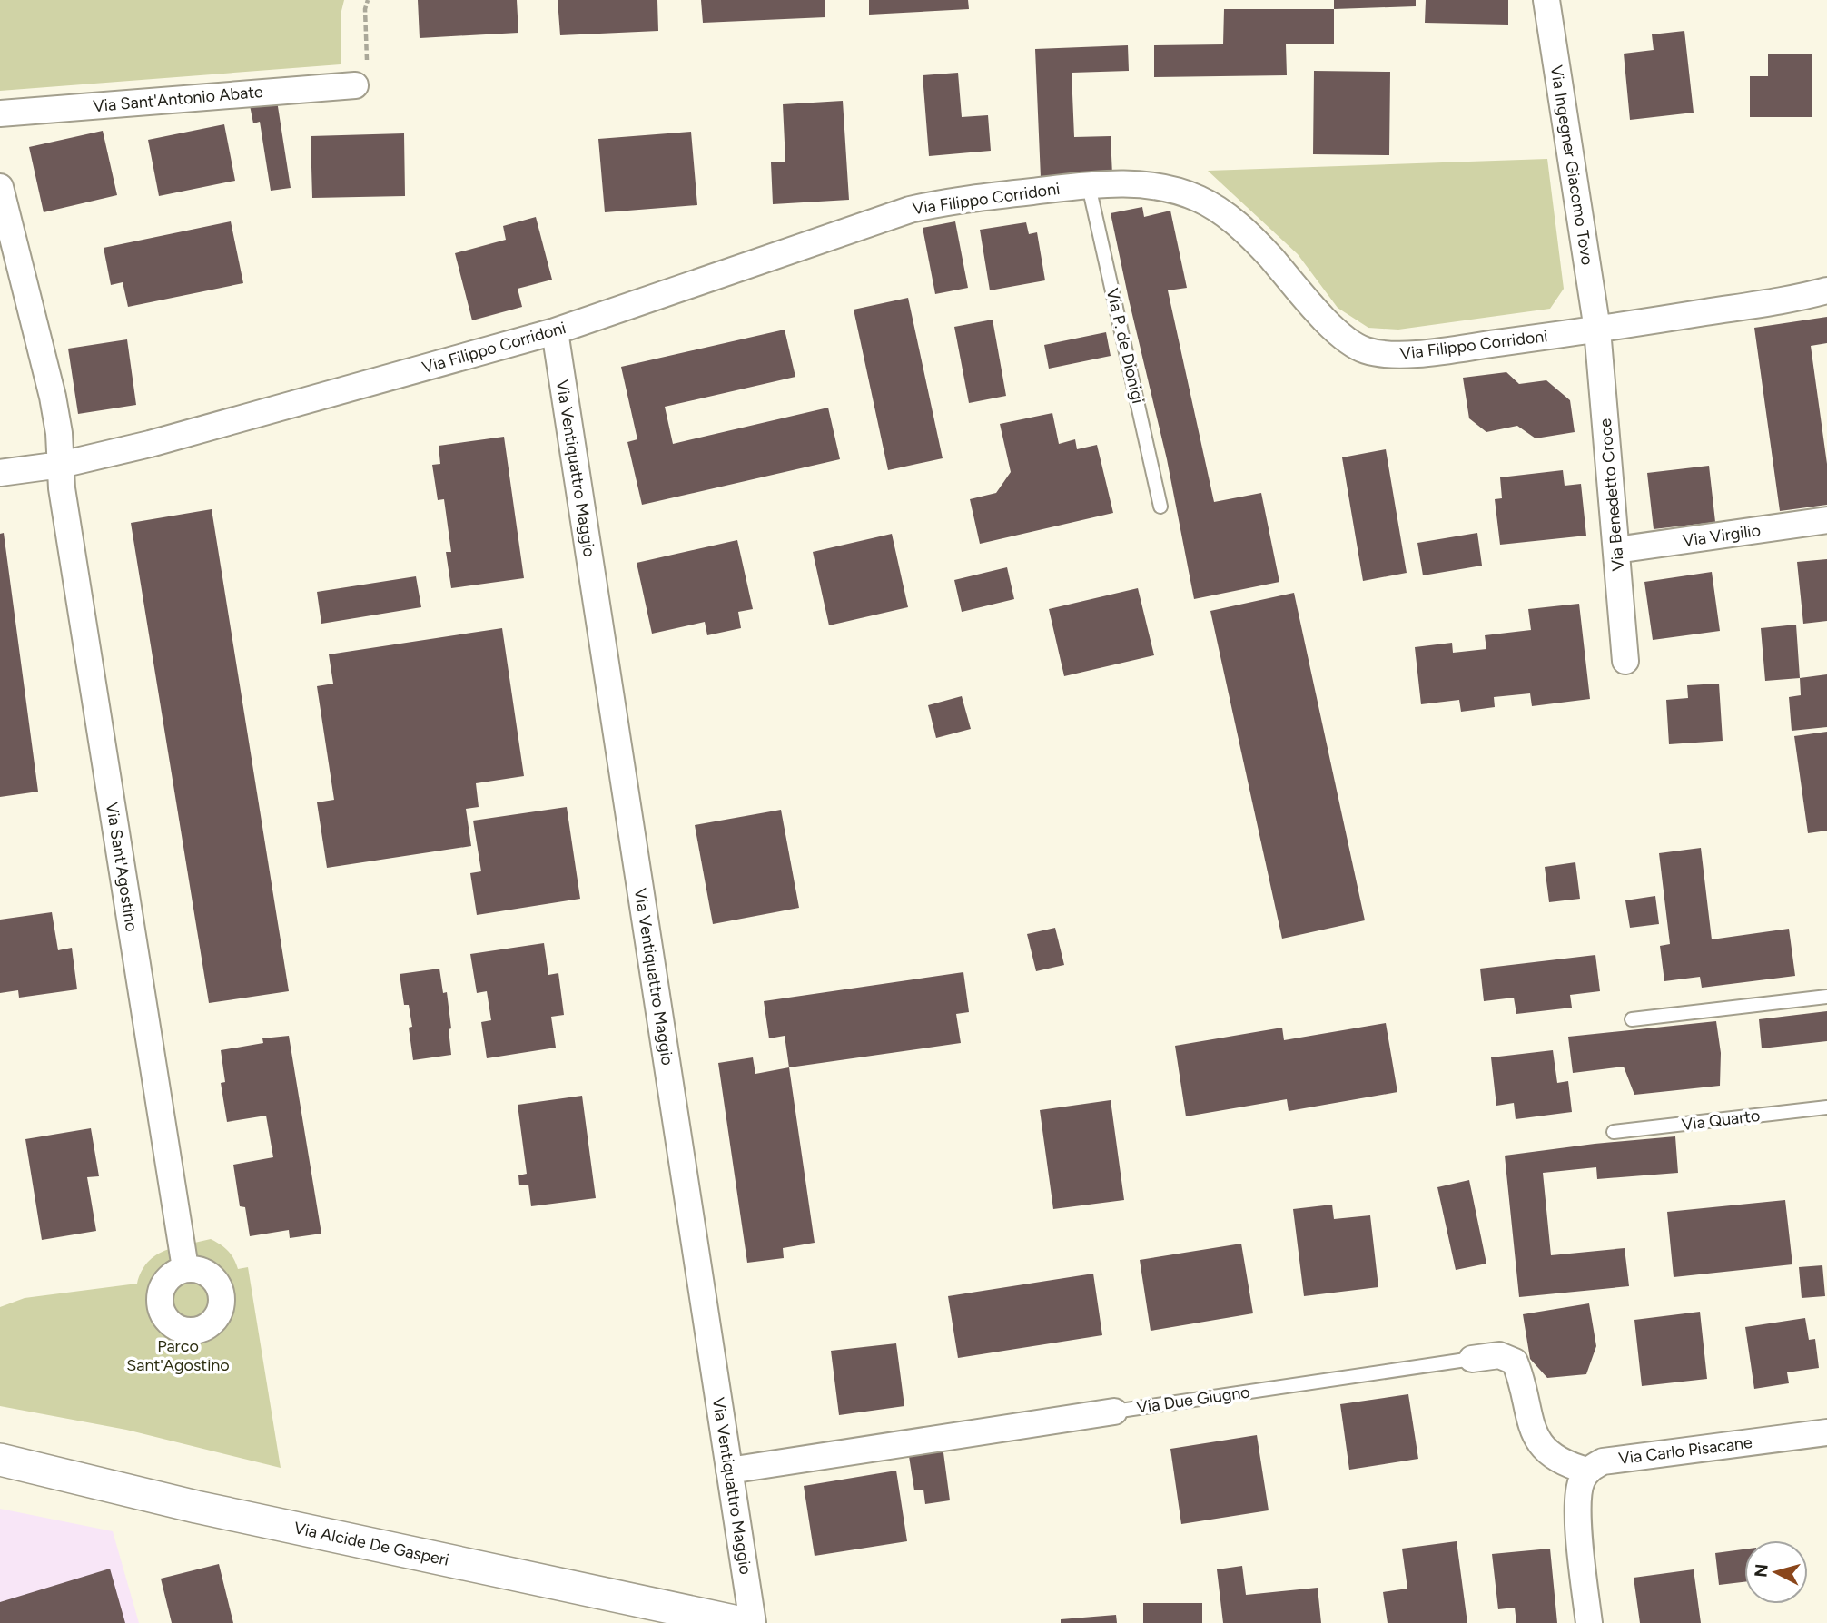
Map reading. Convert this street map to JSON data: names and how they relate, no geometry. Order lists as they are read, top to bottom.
{
  "streets": {
    "street": [
      "Via Sant'Antonio Abate",
      "Via Ingegner Giacomo Tovo",
      "Via Filippo Corridoni",
      "Via Ventiquattro Maggio",
      "Via Benedetto Croce",
      "Via Virgilio",
      "Via Sant'Agostino",
      "Via Due Giugno",
      "Via Carlo Pisacane",
      "Via Alcide De Gasperi"
    ],
    "lane": ["Via P. de Dionigi", "Via Quarto"]
  },
  "crossings": [
    ["Via Ingegner Giacomo Tovo", "Via Filippo Corridoni"],
    ["Via Ingegner Giacomo Tovo", "Via Benedetto Croce"],
    ["Via Filippo Corridoni", "Via P. de Dionigi"],
    ["Via Filippo Corridoni", "Via Ventiquattro Maggio"],
    ["Via Filippo Corridoni", "Via Benedetto Croce"],
    ["Via Filippo Corridoni", "Via Sant'Agostino"],
    ["Via Ventiquattro Maggio", "Via Due Giugno"],
    ["Via Benedetto Croce", "Via Virgilio"],
    ["Via Due Giugno", "Via Carlo Pisacane"]
  ],
  "parks": ["Parco Sant'Agostino"],
  "north": "left"
}
